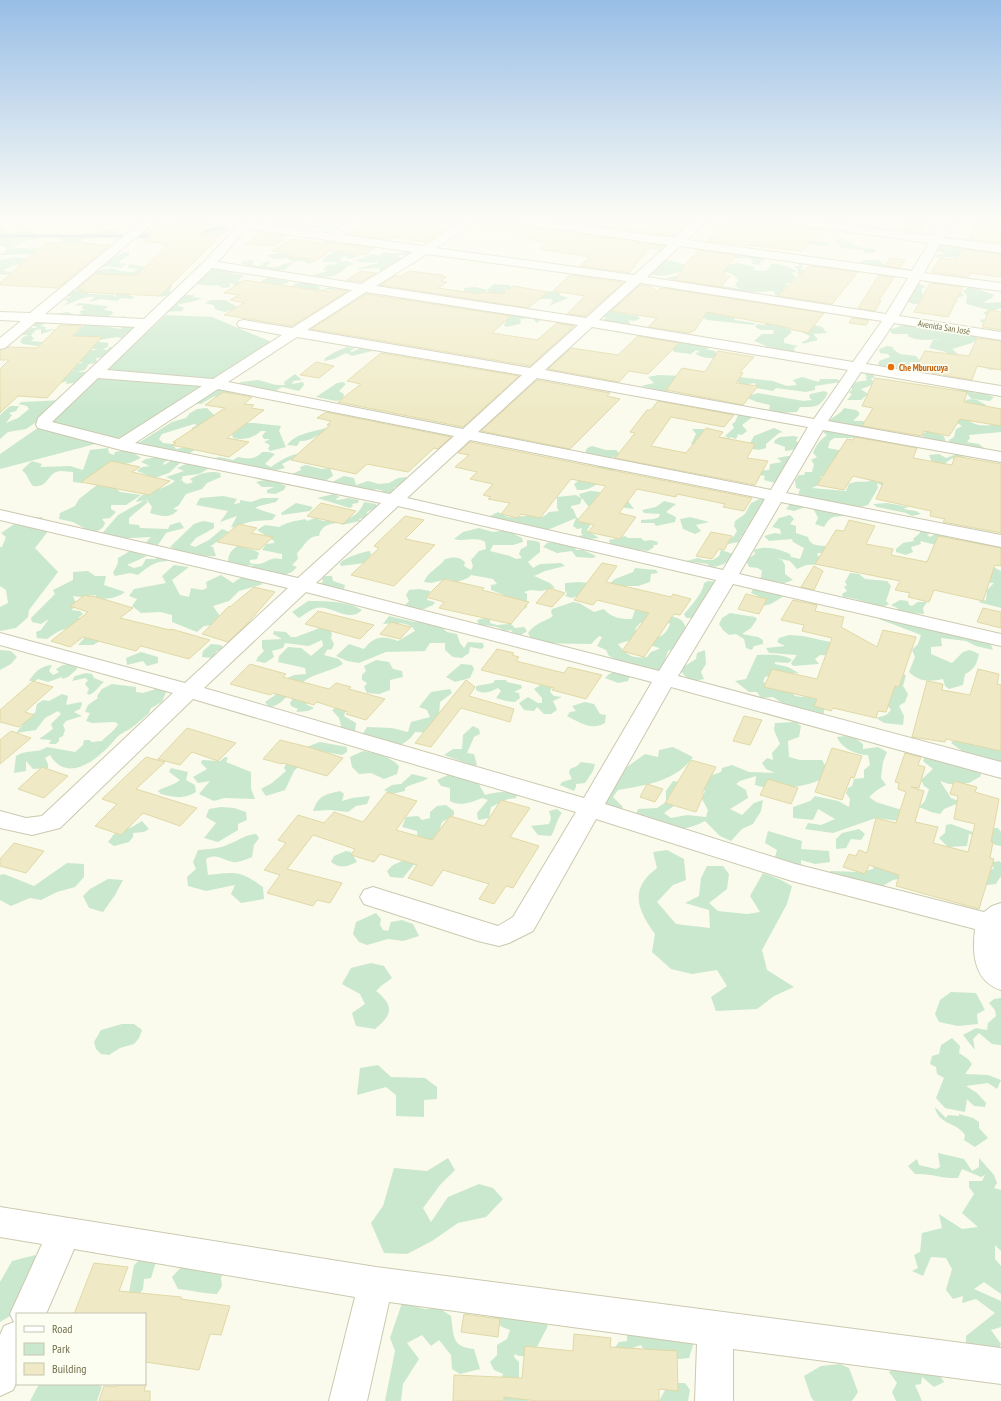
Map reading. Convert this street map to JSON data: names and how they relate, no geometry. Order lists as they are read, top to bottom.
{
  "streets": {
    "street": ["Avenida San José"]
  },
  "places": ["Che Mburucuya"],
  "legend": ["Road", "Park", "Building"]
}
